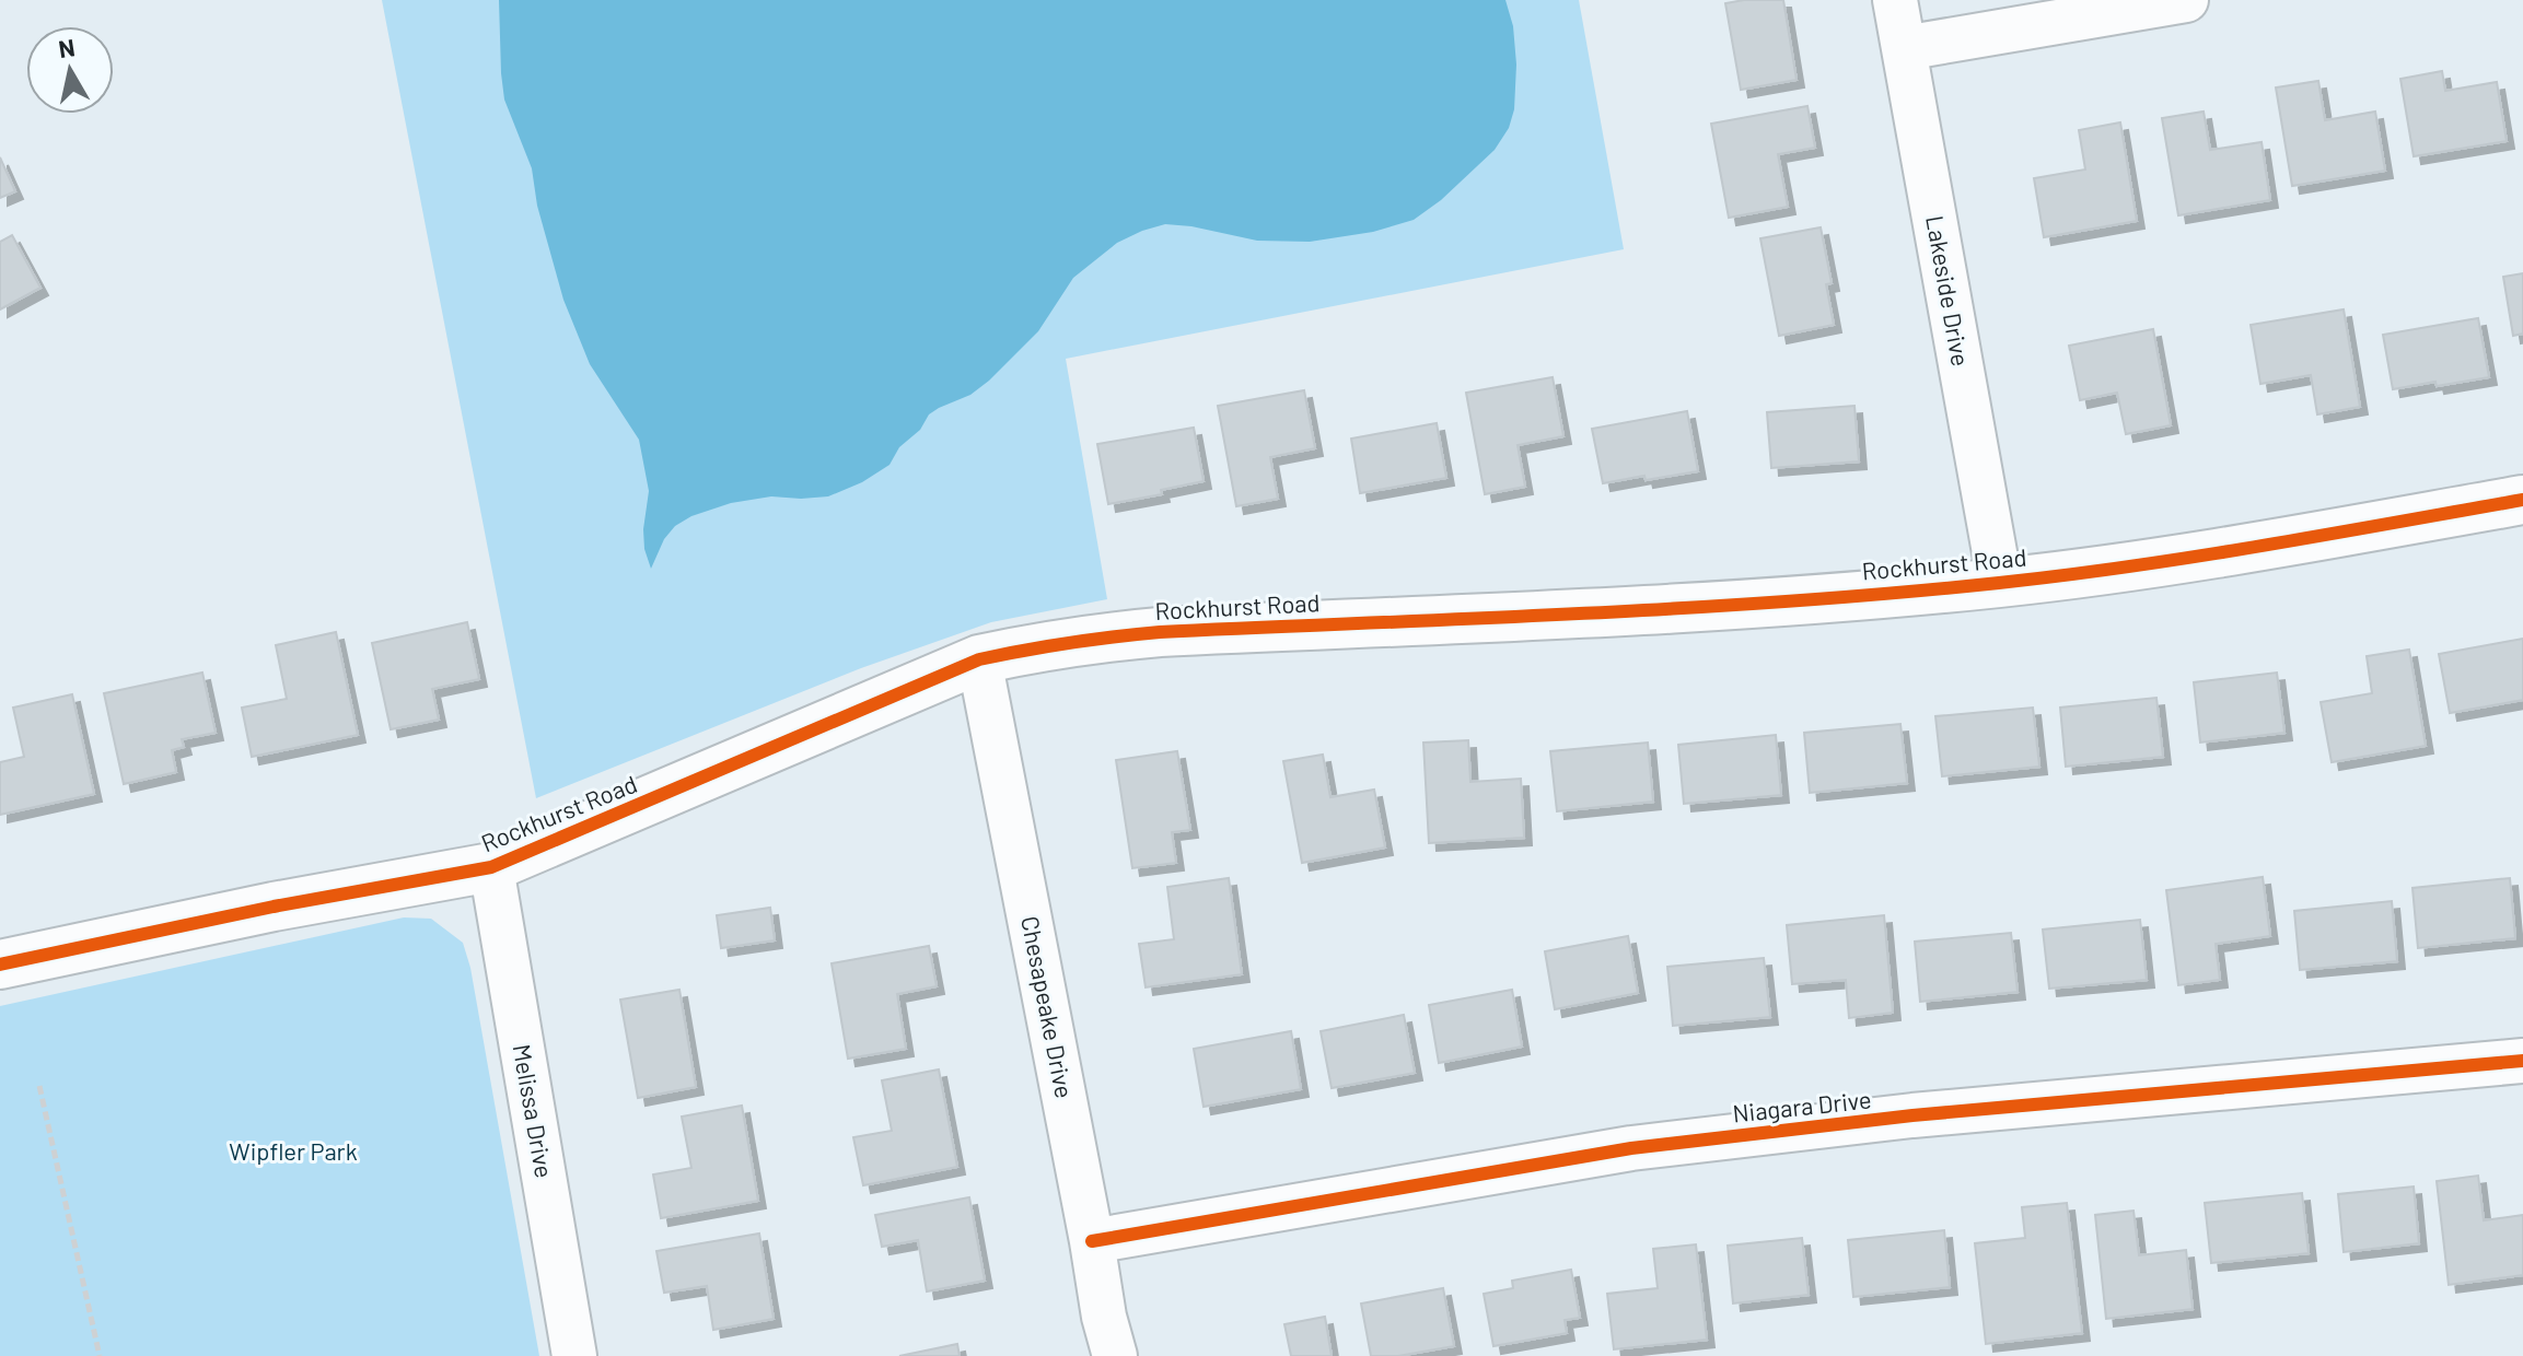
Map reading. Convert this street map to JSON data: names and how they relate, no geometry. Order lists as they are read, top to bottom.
{
  "streets": {
    "street": [
      "Lakeside Drive",
      "Rockhurst Road",
      "Chesapeake Drive",
      "Niagara Drive",
      "Melissa Drive"
    ]
  },
  "crossings": [
    ["Lakeside Drive", "Rockhurst Road"],
    ["Rockhurst Road", "Chesapeake Drive"],
    ["Rockhurst Road", "Melissa Drive"],
    ["Chesapeake Drive", "Niagara Drive"]
  ],
  "parks": ["Wipfler Park"],
  "north": "top"
}
